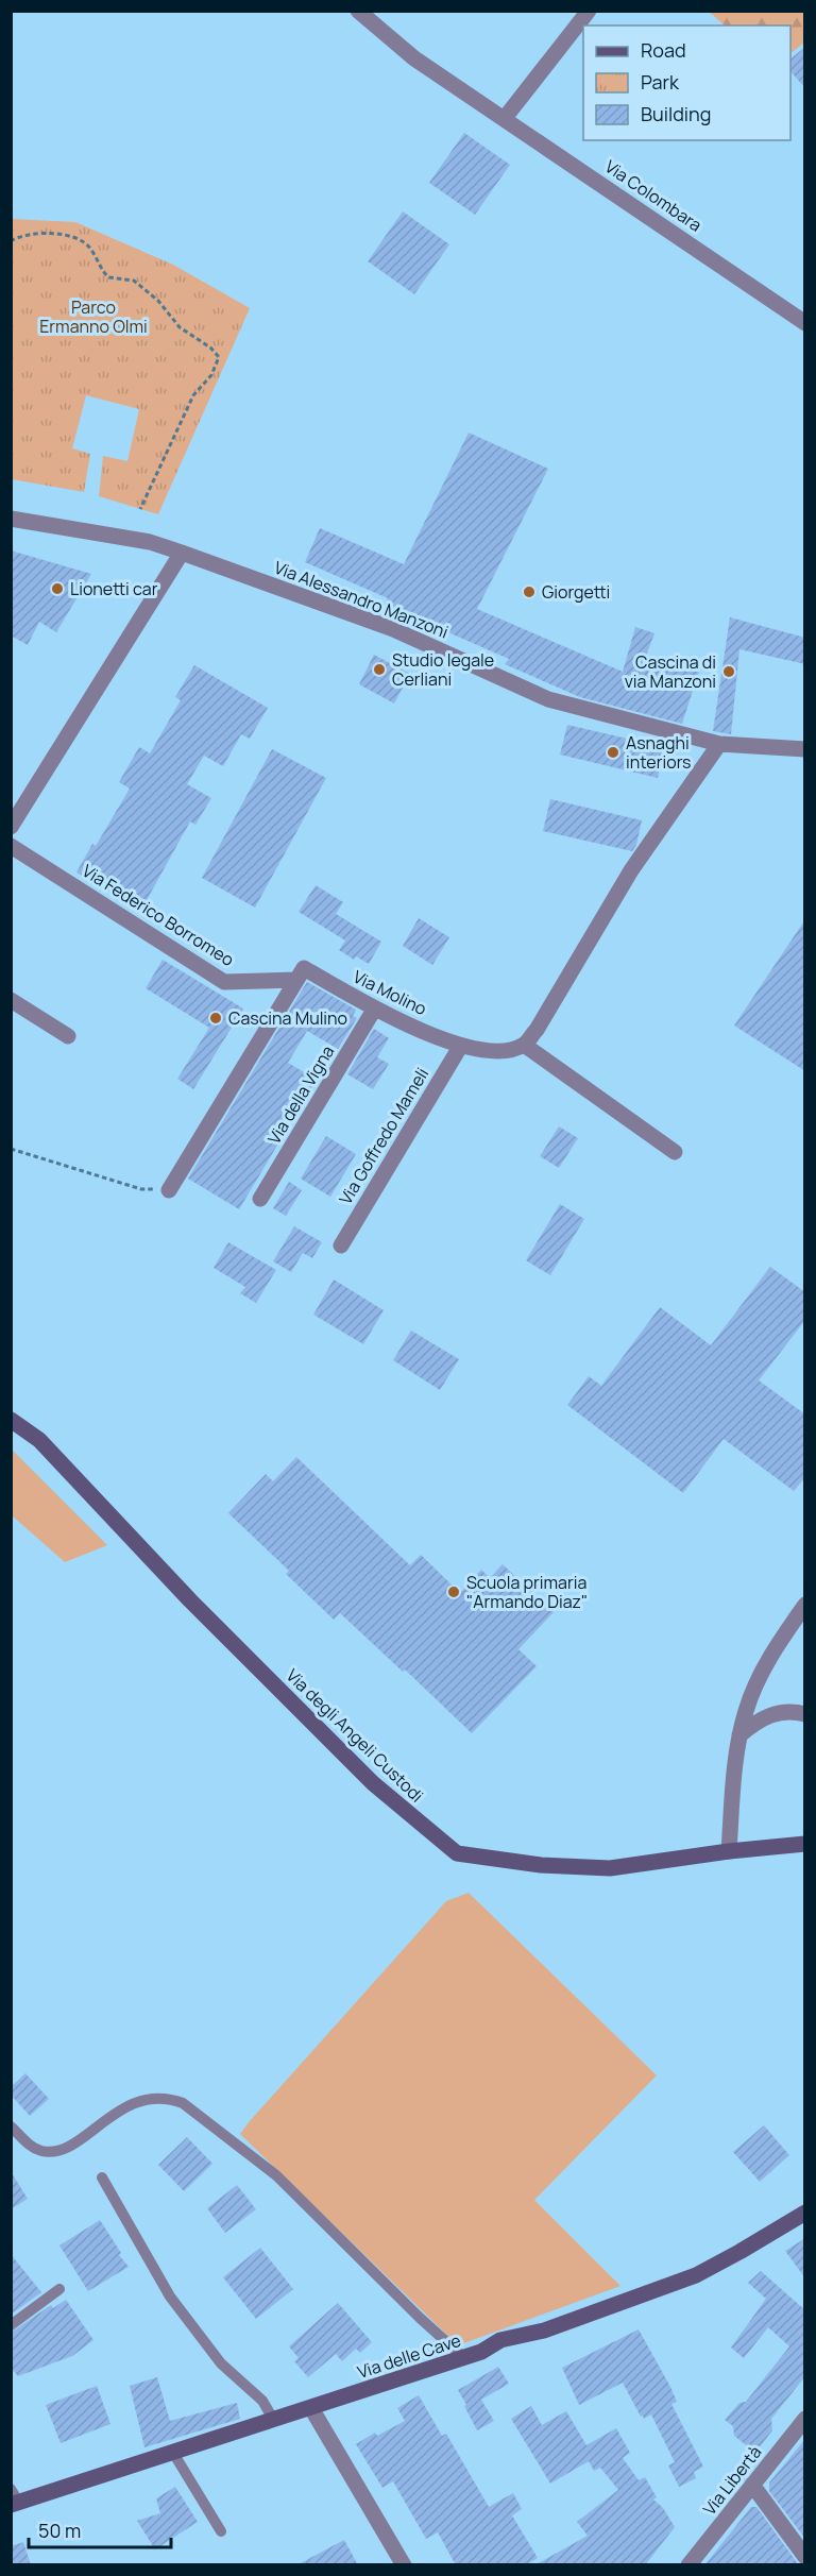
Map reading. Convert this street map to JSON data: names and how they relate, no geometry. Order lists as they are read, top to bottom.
{
  "streets": {
    "street": [
      "Via Colombara",
      "Via Alessandro Manzoni",
      "Via Federico Borromeo",
      "Via Molino",
      "Via della Vigna",
      "Via Goffredo Mameli",
      "Via degli Angeli Custodi",
      "Via delle Cave",
      "Via Libertà"
    ]
  },
  "crossings": [
    ["Via Federico Borromeo", "Via Molino"],
    ["Via Molino", "Via della Vigna"],
    ["Via Molino", "Via Goffredo Mameli"]
  ],
  "parks": ["Parco Ermanno Olmi"],
  "places": [
    "Lionetti car",
    "Giorgetti",
    "Studio legale Cerliani",
    "Cascina di via Manzoni",
    "Asnaghi interiors",
    "Cascina Mulino",
    "Scuola primaria \"Armando Diaz\""
  ],
  "legend": ["Road", "Park", "Building"],
  "scale_bar": "50 m"
}
